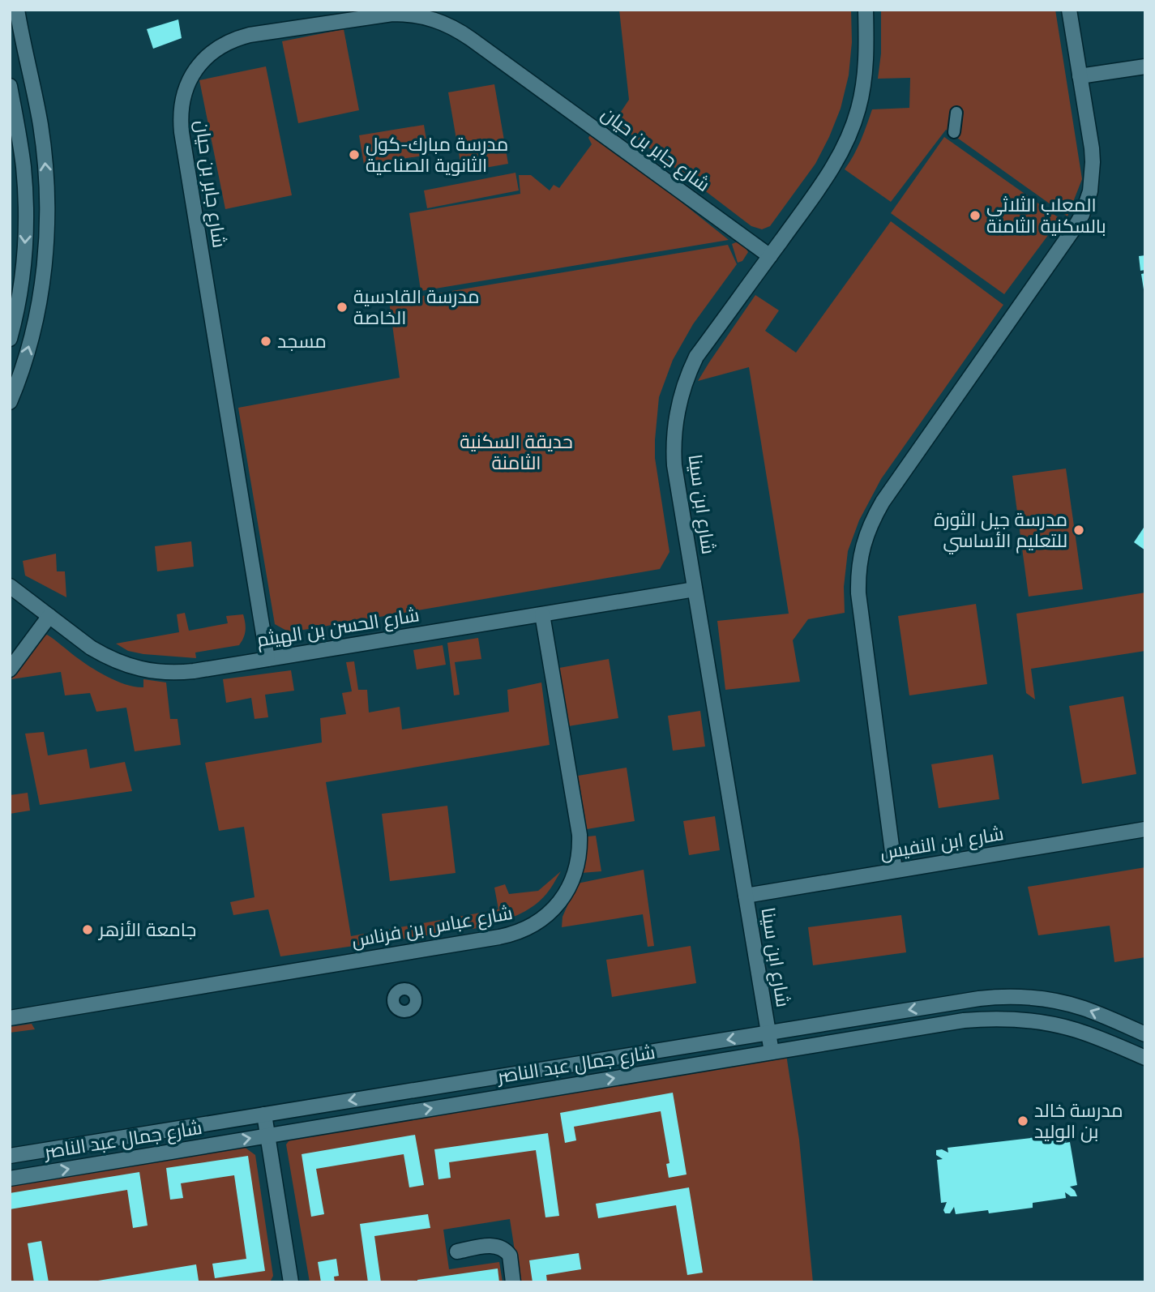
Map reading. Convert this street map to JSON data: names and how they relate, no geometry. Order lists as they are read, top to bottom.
{
  "streets": {
    "street": [
      "شارع جابر بن حيان",
      "شارع ابن سينا",
      "شارع الحسن بن الهيثم",
      "شارع ابن النفيس",
      "شارع عباس بن فرناس",
      "شارع جمال عبد الناصر"
    ]
  },
  "crossings": [
    ["شارع جابر بن حيان", "شارع ابن سينا"],
    ["شارع جابر بن حيان", "شارع الحسن بن الهيثم"],
    ["شارع ابن سينا", "شارع الحسن بن الهيثم"],
    ["شارع ابن سينا", "شارع ابن النفيس"],
    ["شارع ابن سينا", "شارع جمال عبد الناصر"],
    ["شارع الحسن بن الهيثم", "شارع عباس بن فرناس"]
  ],
  "parks": ["حديقة السكنية الثامنة"],
  "places": [
    "مدرسة مبارك-كول الثانوية الصناعية",
    "المعلب الثلاثي بالسكنية الثامنة",
    "مدرسة القادسية الخاصة",
    "مسجد",
    "مدرسة جيل الثورة للتعليم الأساسي",
    "جامعة الأزهر",
    "مدرسة خالد بن الوليد"
  ]
}
